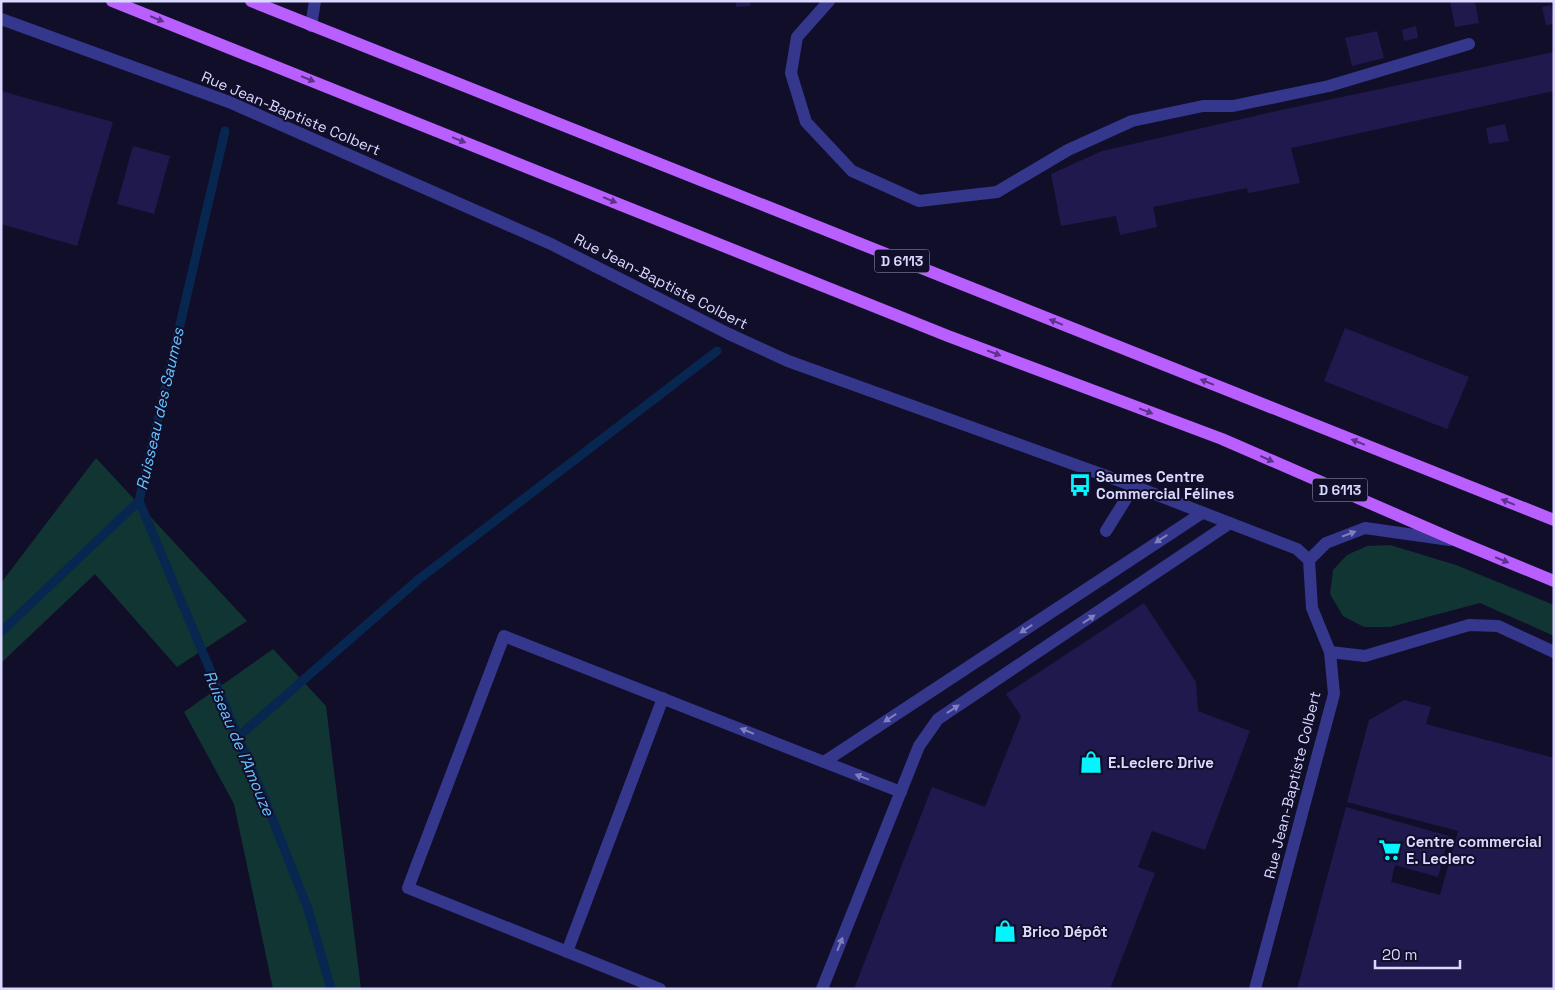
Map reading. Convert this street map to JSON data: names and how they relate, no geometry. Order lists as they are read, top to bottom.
{
  "streets": {
    "main road": ["D 6113"],
    "street": ["Rue Jean-Baptiste Colbert"]
  },
  "water": ["Ruisseau des Saumes", "Ruiseau de l'Amouze"],
  "places": {
    "bus stop": ["Saumes Centre Commercial Félines"],
    "shop": ["E.Leclerc Drive", "Brico Dépôt"],
    "supermarket": ["Centre commercial E. Leclerc"]
  },
  "scale_bar": "20 m"
}
